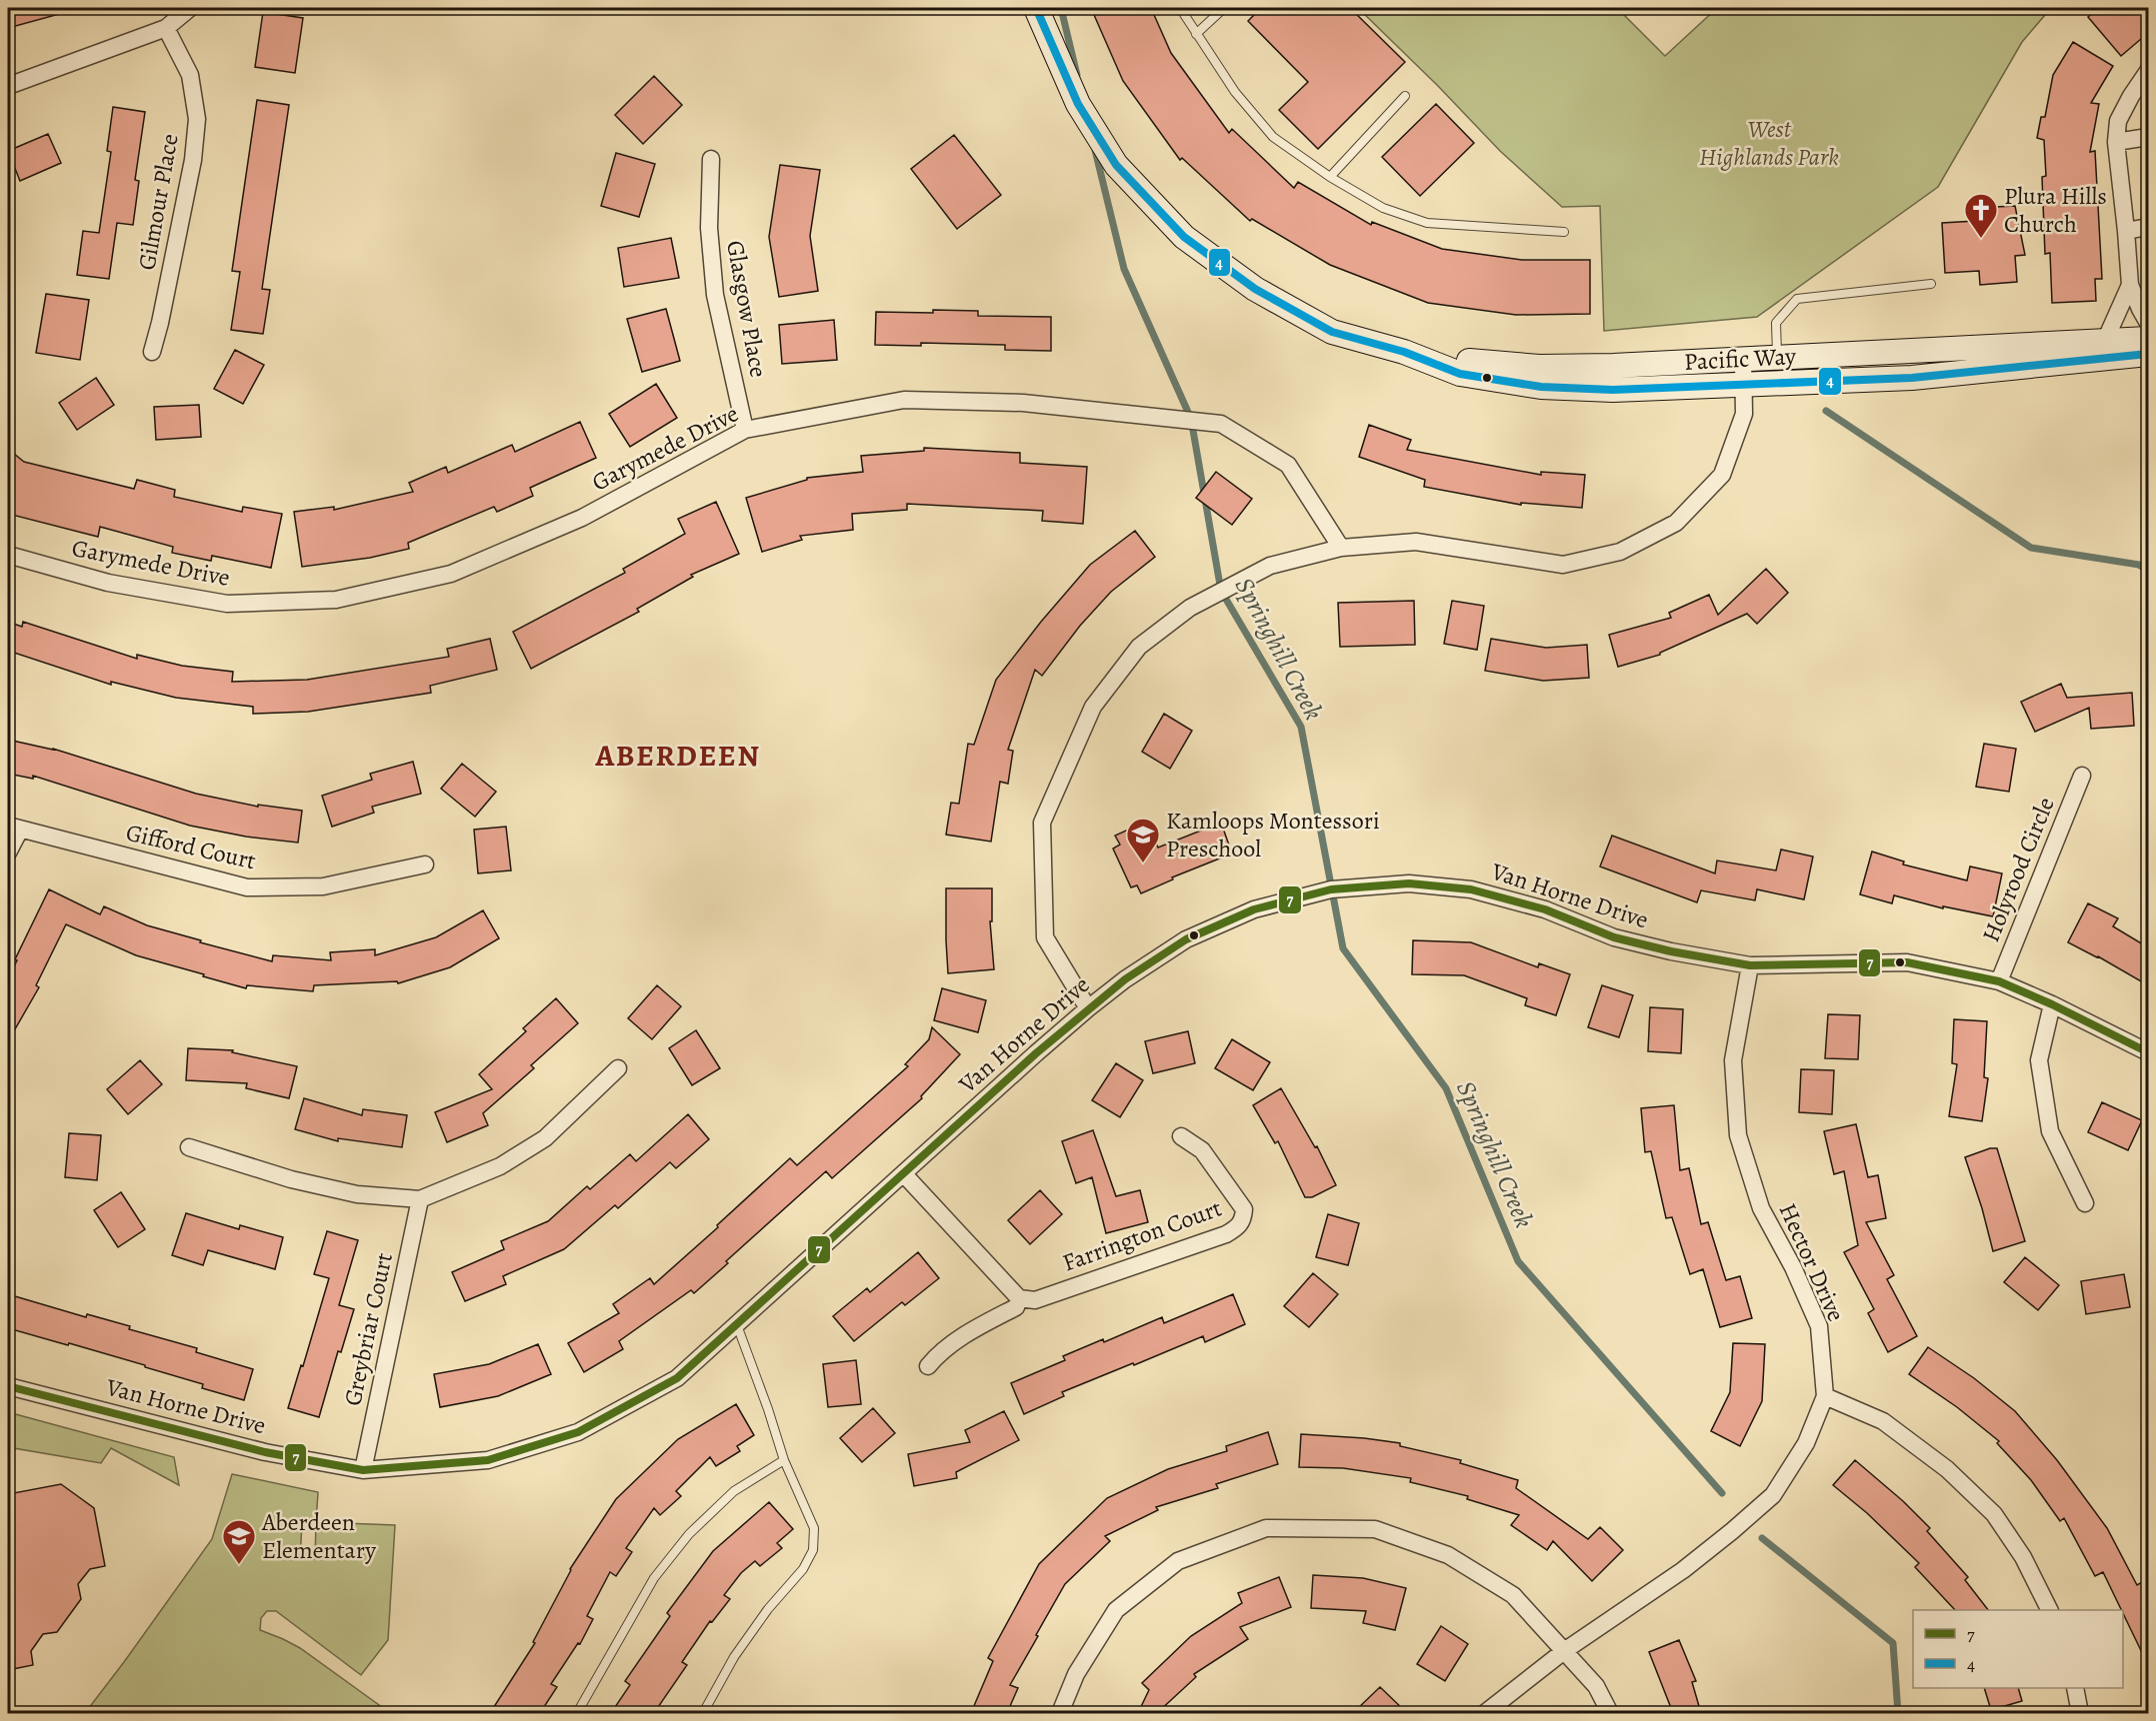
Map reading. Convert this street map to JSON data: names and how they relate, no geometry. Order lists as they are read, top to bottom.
{
  "streets": {
    "main road": ["Pacific Way"],
    "street": [
      "Gilmour Place",
      "Glasgow Place",
      "Garymede Drive",
      "Gifford Court",
      "Holyrood Circle",
      "Van Horne Drive",
      "Farrington Court",
      "Hector Drive",
      "Greybriar Court"
    ]
  },
  "crossings": [
    ["Glasgow Place", "Garymede Drive"],
    ["Holyrood Circle", "Van Horne Drive"],
    ["Van Horne Drive", "Hector Drive"],
    ["Van Horne Drive", "Greybriar Court"]
  ],
  "districts": ["ABERDEEN"],
  "water": ["Springhill Creek"],
  "parks": ["West Highlands Park"],
  "places": {
    "church": ["Plura Hills Church"],
    "school or university": ["Kamloops Montessori Preschool", "Aberdeen Elementary"]
  },
  "lines": ["transit line 4", "transit line 7"],
  "legend": ["7", "4"]
}
